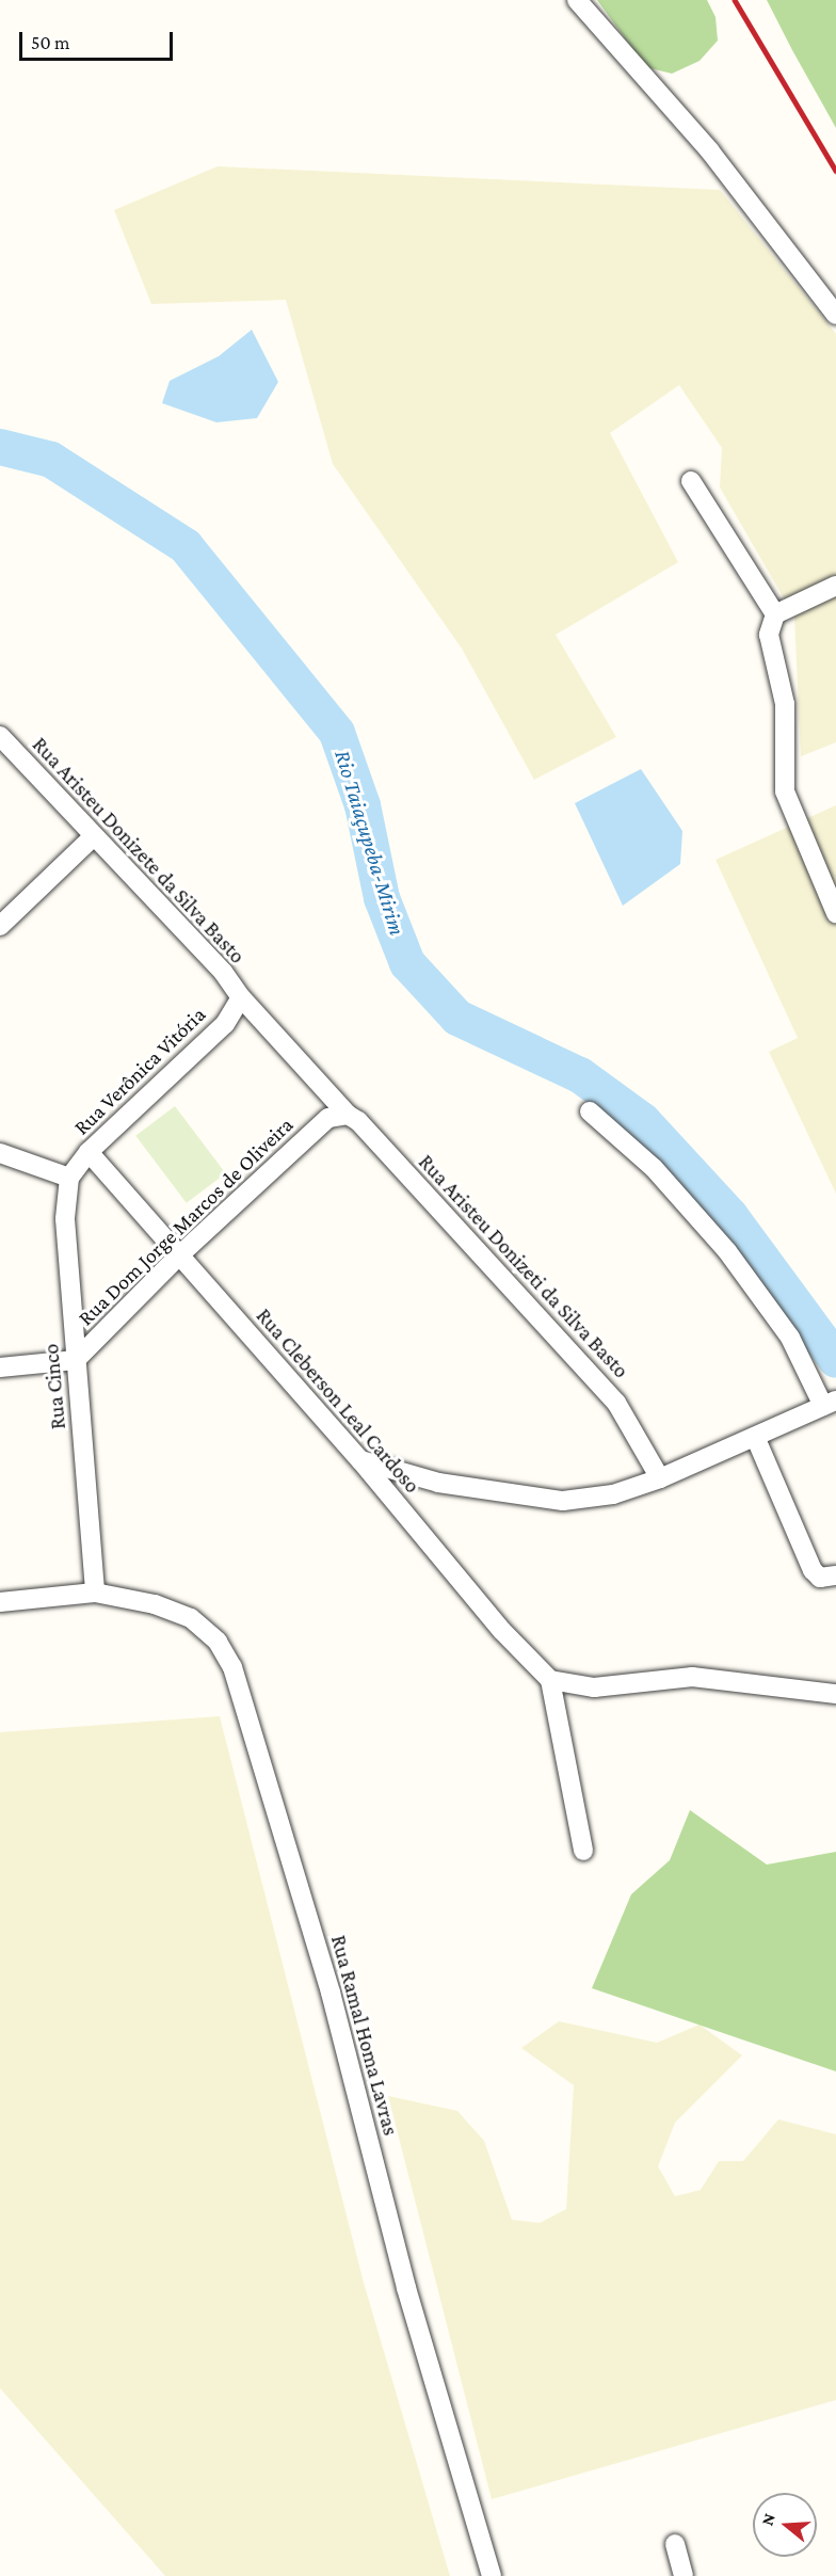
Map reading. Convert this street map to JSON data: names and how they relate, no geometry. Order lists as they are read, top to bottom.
{
  "streets": {
    "street": [
      "Rua Aristeu Donizete da Silva Basto",
      "Rua Verônica Vitória",
      "Rua Dom Jorge Marcos de Oliveira",
      "Rua Aristeu Donizeti da Silva Basto",
      "Rua Cinco",
      "Rua Cleberson Leal Cardoso",
      "Rua Ramal Homa Lavras"
    ]
  },
  "crossings": [
    ["Rua Aristeu Donizete da Silva Basto", "Rua Verônica Vitória"],
    ["Rua Aristeu Donizete da Silva Basto", "Rua Dom Jorge Marcos de Oliveira"],
    ["Rua Aristeu Donizete da Silva Basto", "Rua Aristeu Donizeti da Silva Basto"],
    ["Rua Verônica Vitória", "Rua Cinco"],
    ["Rua Verônica Vitória", "Rua Cleberson Leal Cardoso"],
    ["Rua Dom Jorge Marcos de Oliveira", "Rua Aristeu Donizeti da Silva Basto"],
    ["Rua Dom Jorge Marcos de Oliveira", "Rua Cinco"],
    ["Rua Dom Jorge Marcos de Oliveira", "Rua Cleberson Leal Cardoso"],
    ["Rua Cinco", "Rua Ramal Homa Lavras"]
  ],
  "water": ["Rio Taiaçupeba-Mirim"],
  "scale_bar": "50 m",
  "north": "left"
}
